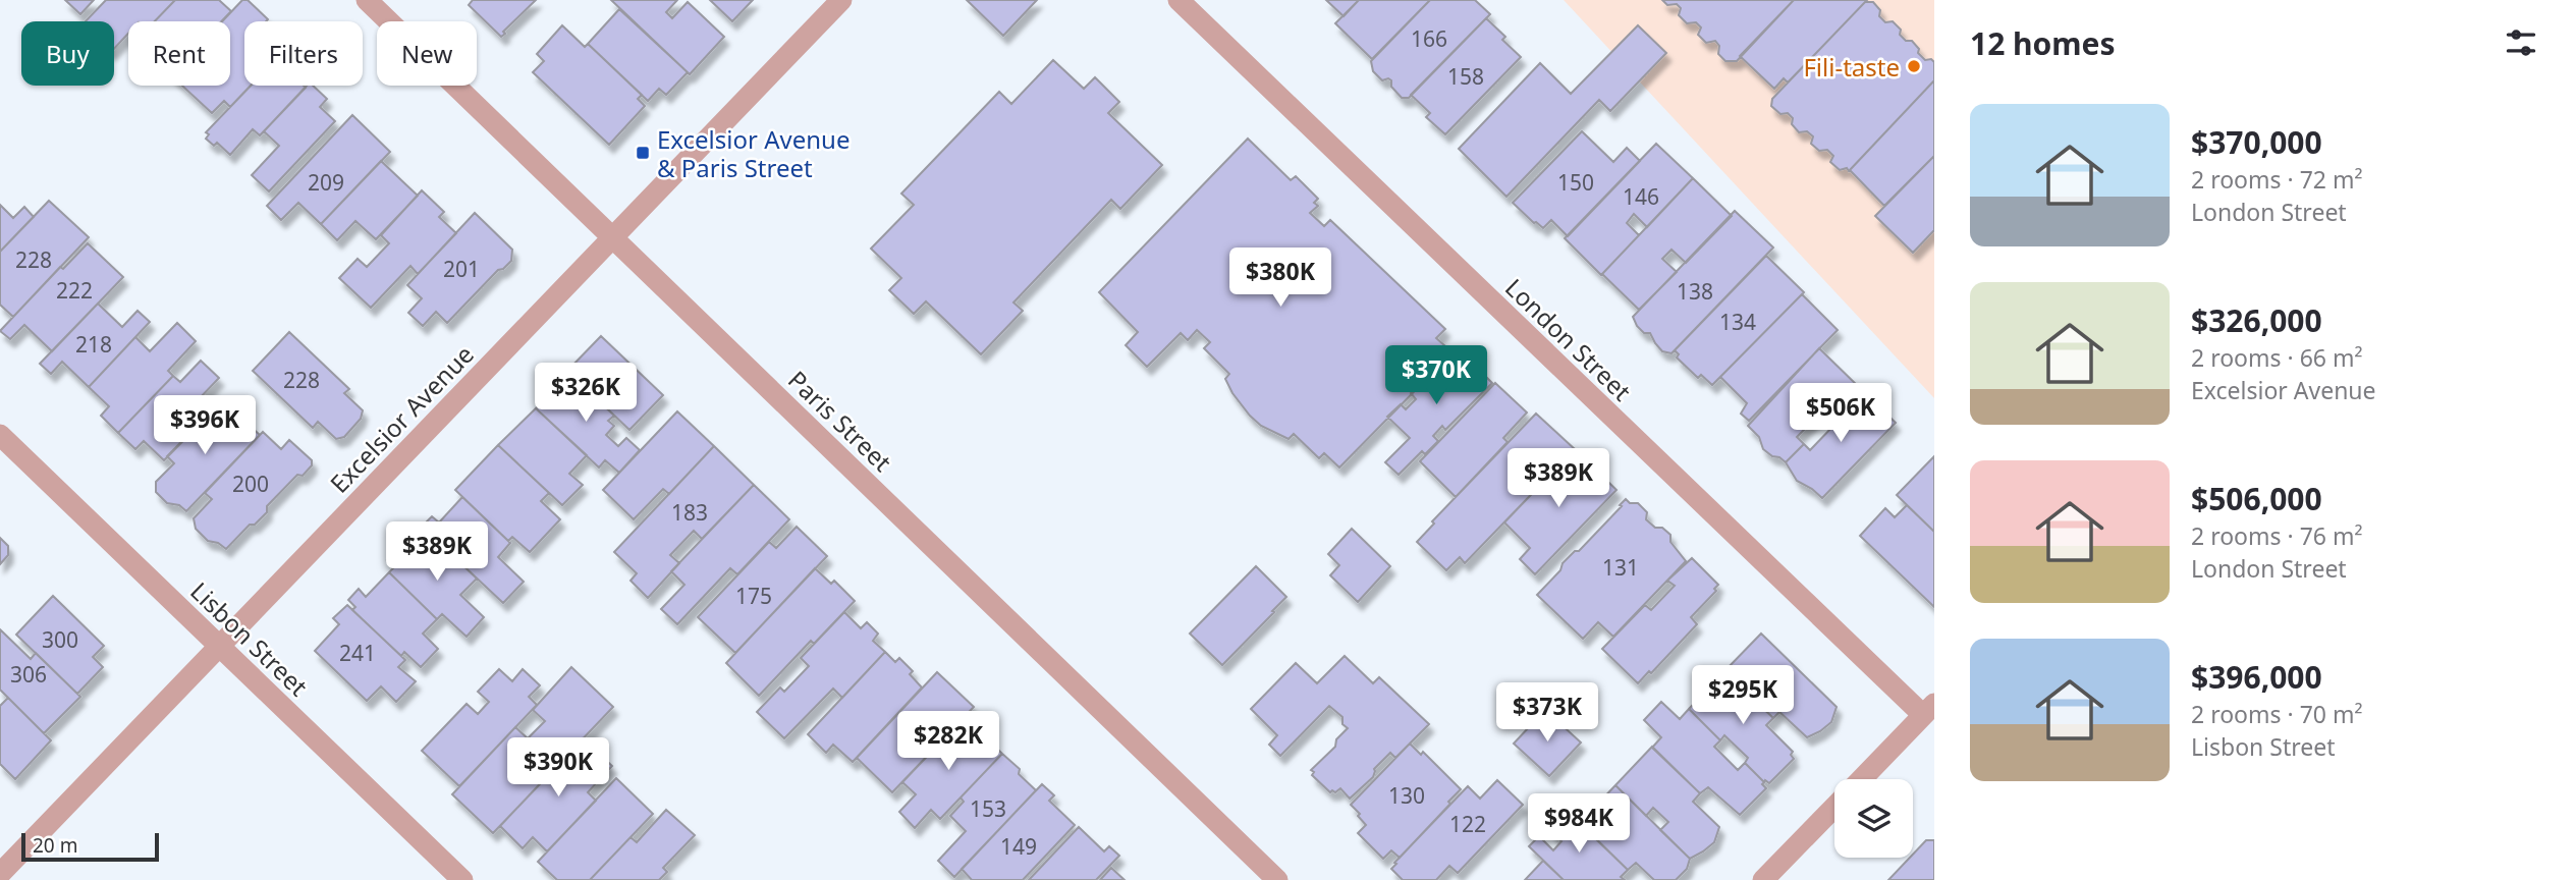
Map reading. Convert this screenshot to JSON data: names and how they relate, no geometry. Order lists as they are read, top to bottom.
{
  "streets": {
    "street": [
      "London Street",
      "Excelsior Avenue",
      "Paris Street",
      "Lisbon Street"
    ]
  },
  "crossings": [
    ["Excelsior Avenue", "Paris Street"],
    ["Excelsior Avenue", "Lisbon Street"]
  ],
  "places": {
    "other": ["Fili-taste"],
    "transit": ["Excelsior Avenue & Paris Street"]
  },
  "house_numbers": [
    "166",
    "158",
    "209",
    "150",
    "146",
    "228",
    "201",
    "222",
    "138",
    "134",
    "218",
    "228",
    "200",
    "183",
    "131",
    "175",
    "300",
    "241",
    "306",
    "130",
    "153",
    "122",
    "149"
  ],
  "scale_bar": "20 m",
  "page": {
    "heading": "12 homes",
    "chip": [
      "Buy",
      "Rent",
      "Filters",
      "New"
    ],
    "list": [
      {
        "name": "$370,000",
        "note": "2 rooms · 72 m² · London Street"
      },
      {
        "name": "$326,000",
        "note": "2 rooms · 66 m² · Excelsior Avenue"
      },
      {
        "name": "$506,000",
        "note": "2 rooms · 76 m² · London Street"
      },
      {
        "name": "$396,000",
        "note": "2 rooms · 70 m² · Lisbon Street"
      }
    ],
    "price": [
      "$380K",
      "$370K",
      "$326K",
      "$506K",
      "$396K",
      "$389K",
      "$389K",
      "$295K",
      "$373K",
      "$282K",
      "$390K",
      "$984K"
    ],
    "scale": "20 m"
  }
}
